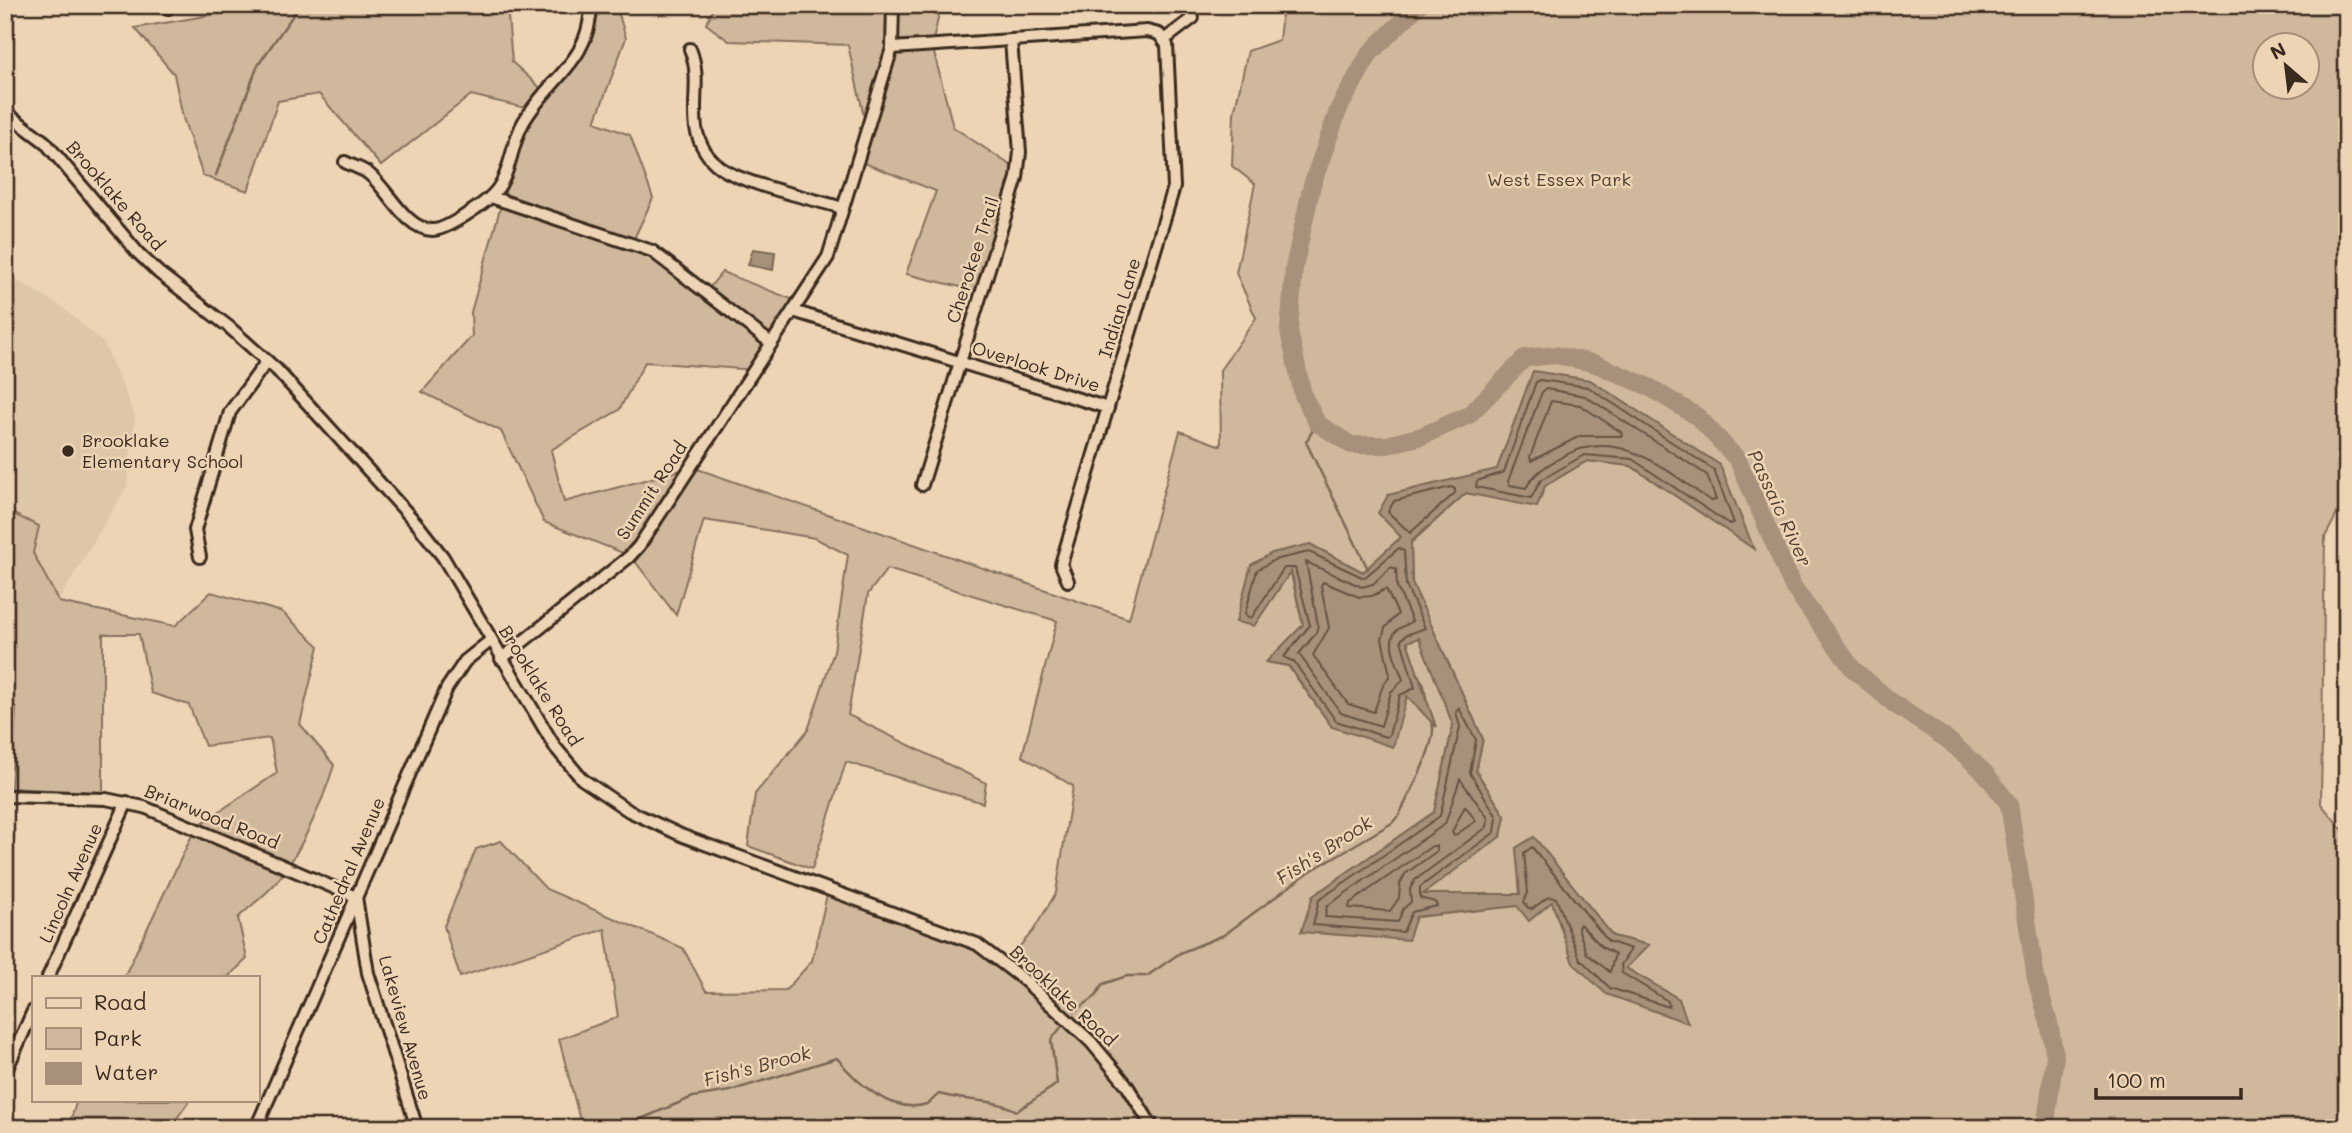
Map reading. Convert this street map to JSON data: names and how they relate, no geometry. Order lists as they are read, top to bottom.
{
  "streets": {
    "street": [
      "Brooklake Road",
      "Cherokee Trail",
      "Indian Lane",
      "Overlook Drive",
      "Summit Road",
      "Briarwood Road",
      "Cathedral Avenue",
      "Lincoln Avenue",
      "Lakeview Avenue"
    ]
  },
  "crossings": [
    ["Brooklake Road", "Summit Road"],
    ["Brooklake Road", "Cathedral Avenue"],
    ["Cherokee Trail", "Overlook Drive"],
    ["Indian Lane", "Overlook Drive"],
    ["Overlook Drive", "Summit Road"],
    ["Briarwood Road", "Cathedral Avenue"],
    ["Briarwood Road", "Lincoln Avenue"],
    ["Briarwood Road", "Lakeview Avenue"],
    ["Cathedral Avenue", "Lakeview Avenue"]
  ],
  "water": ["Passaic River", "Fish's Brook"],
  "parks": ["West Essex Park"],
  "places": ["Brooklake Elementary School"],
  "legend": ["Road", "Park", "Water"],
  "scale_bar": "100 m",
  "north": "top left"
}
